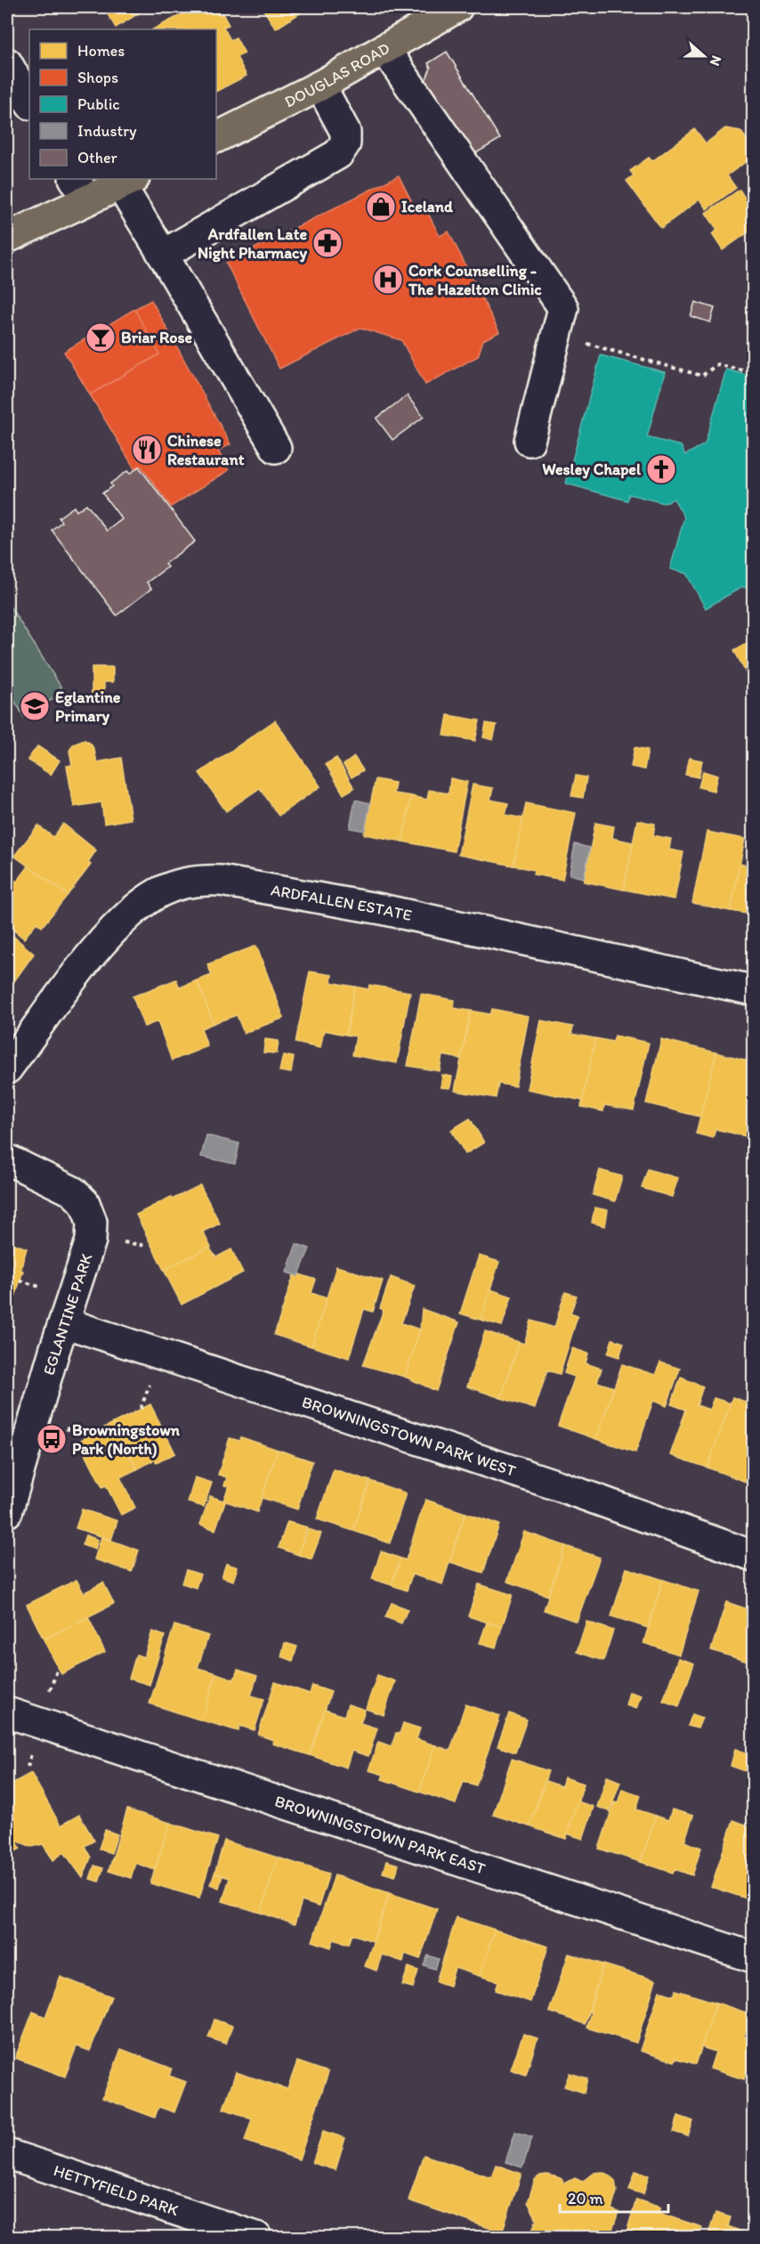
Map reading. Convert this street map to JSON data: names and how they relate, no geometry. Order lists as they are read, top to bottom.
{
  "streets": {
    "main road": ["DOUGLAS ROAD"],
    "street": [
      "ARDFALLEN ESTATE",
      "EGLANTINE PARK",
      "BROWNINGSTOWN PARK WEST",
      "BROWNINGSTOWN PARK EAST",
      "HETTYFIELD PARK"
    ]
  },
  "crossings": [
    ["EGLANTINE PARK", "BROWNINGSTOWN PARK WEST"]
  ],
  "places": {
    "shop": ["Iceland"],
    "pharmacy": ["Ardfallen Late Night Pharmacy"],
    "hospital": ["Cork Counselling - The Hazelton Clinic"],
    "bar": ["Briar Rose"],
    "restaurant": ["Chinese Restaurant"],
    "church": ["Wesley Chapel"],
    "school or university": ["Eglantine Primary"],
    "bus stop": ["Browningstown Park (North)"]
  },
  "legend": [
    "Homes",
    "Shops",
    "Public",
    "Industry",
    "Other"
  ],
  "scale_bar": "20 m",
  "north": "right"
}
